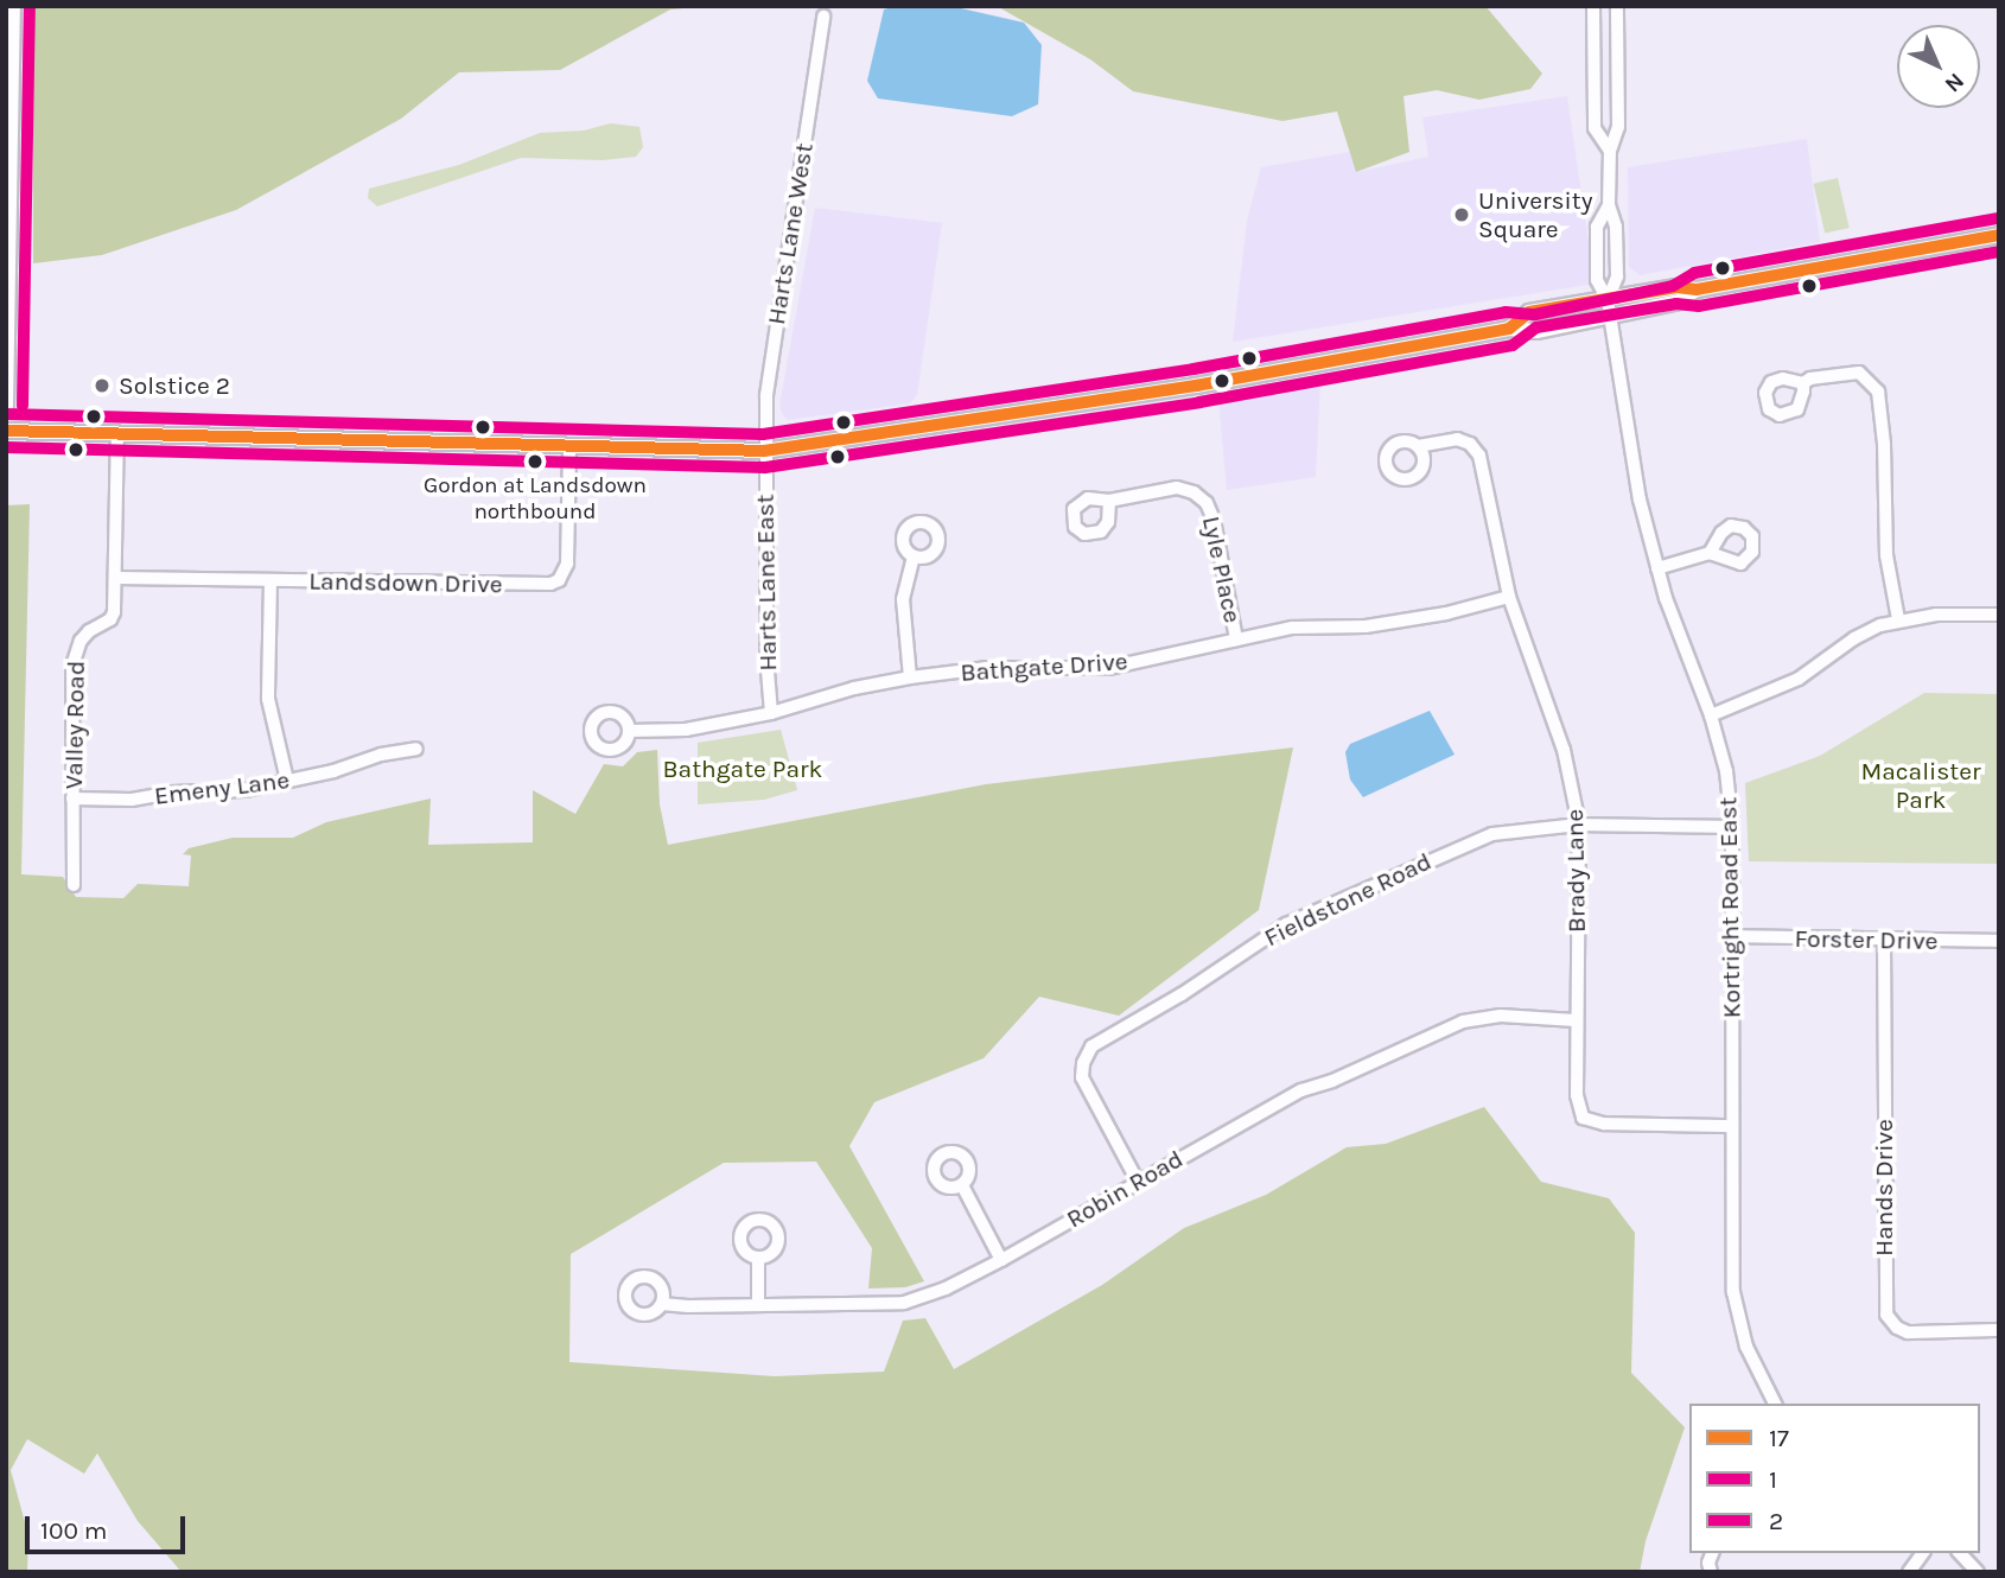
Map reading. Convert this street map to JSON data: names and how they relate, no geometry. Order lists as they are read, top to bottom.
{
  "streets": {
    "street": [
      "Harts Lane West",
      "Lyle Place",
      "Landsdown Drive",
      "Harts Lane East",
      "Bathgate Drive",
      "Valley Road",
      "Emeny Lane",
      "Brady Lane",
      "Fieldstone Road",
      "Kortright Road East",
      "Forster Drive",
      "Hands Drive",
      "Robin Road"
    ]
  },
  "crossings": [
    ["Harts Lane West", "Harts Lane East"],
    ["Lyle Place", "Bathgate Drive"],
    ["Landsdown Drive", "Valley Road"],
    ["Harts Lane East", "Bathgate Drive"],
    ["Bathgate Drive", "Brady Lane"],
    ["Valley Road", "Emeny Lane"],
    ["Brady Lane", "Fieldstone Road"],
    ["Brady Lane", "Kortright Road East"],
    ["Brady Lane", "Robin Road"],
    ["Fieldstone Road", "Kortright Road East"],
    ["Fieldstone Road", "Robin Road"],
    ["Kortright Road East", "Forster Drive"],
    ["Forster Drive", "Hands Drive"]
  ],
  "parks": ["Bathgate Park", "Macalister Park"],
  "places": ["University Square", "Solstice 2", "Gordon at Landsdown northbound"],
  "lines": ["transit line 1", "transit line 2", "transit line 17"],
  "legend": ["17", "1", "2"],
  "scale_bar": "100 m",
  "north": "bottom right"
}
